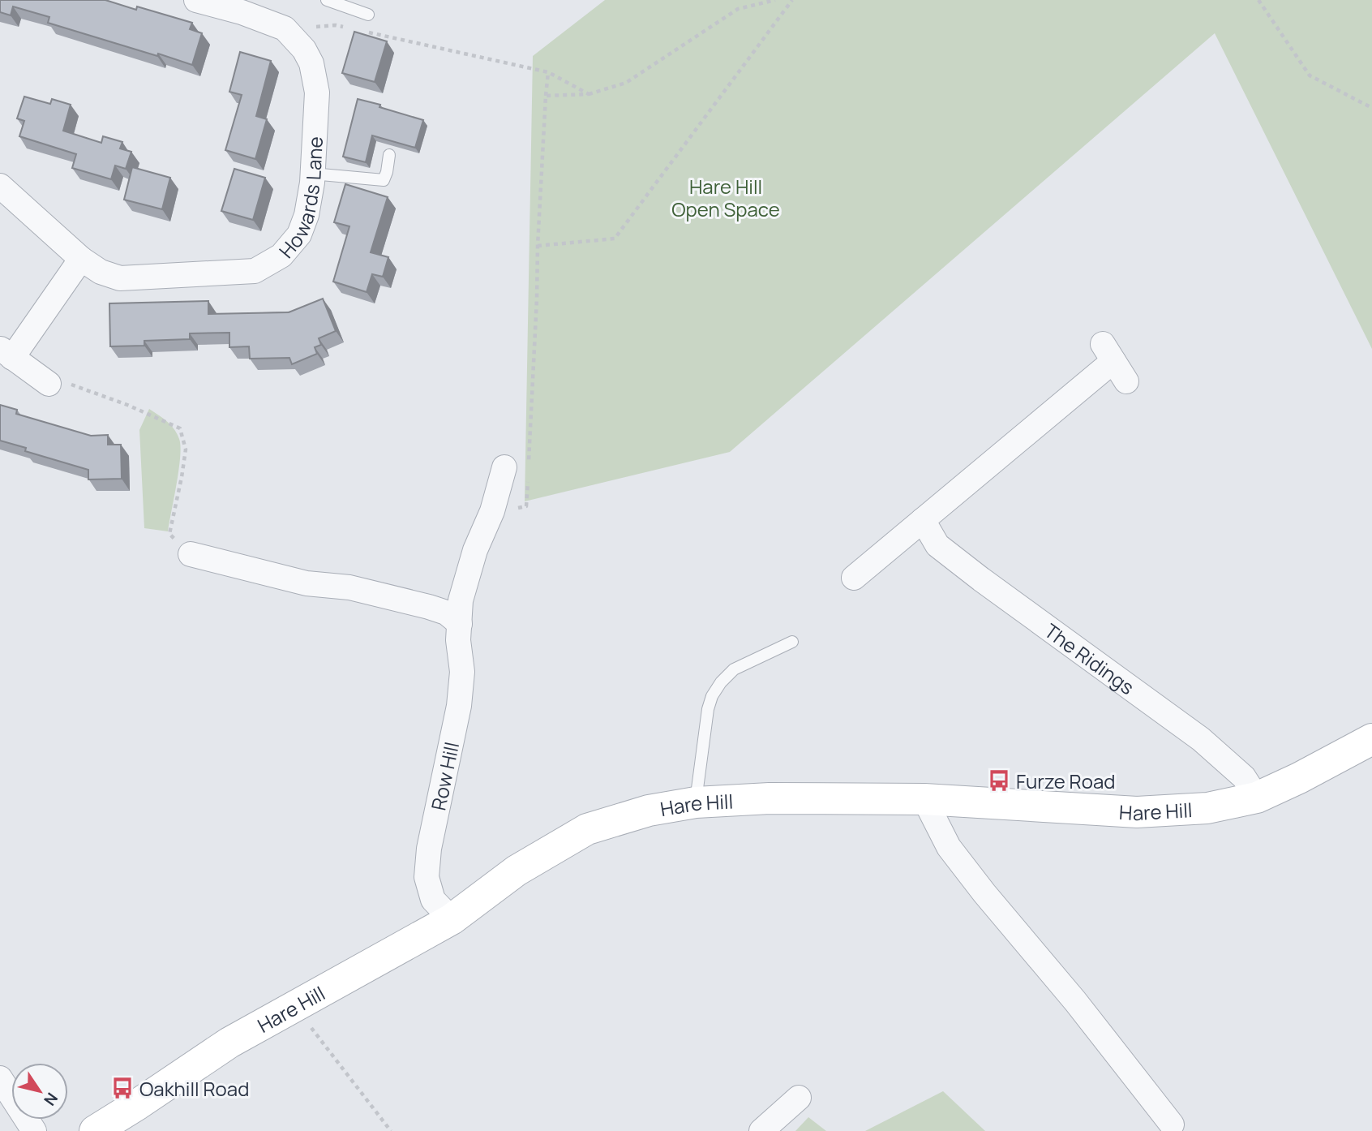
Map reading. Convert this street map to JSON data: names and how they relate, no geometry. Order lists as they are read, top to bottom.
{
  "streets": {
    "street": [
      "Howards Lane",
      "The Ridings",
      "Row Hill",
      "Hare Hill"
    ]
  },
  "crossings": [
    ["The Ridings", "Hare Hill"],
    ["Row Hill", "Hare Hill"]
  ],
  "parks": ["Hare Hill Open Space"],
  "places": {
    "bus stop": ["Furze Road", "Oakhill Road"]
  },
  "north": "bottom right"
}
